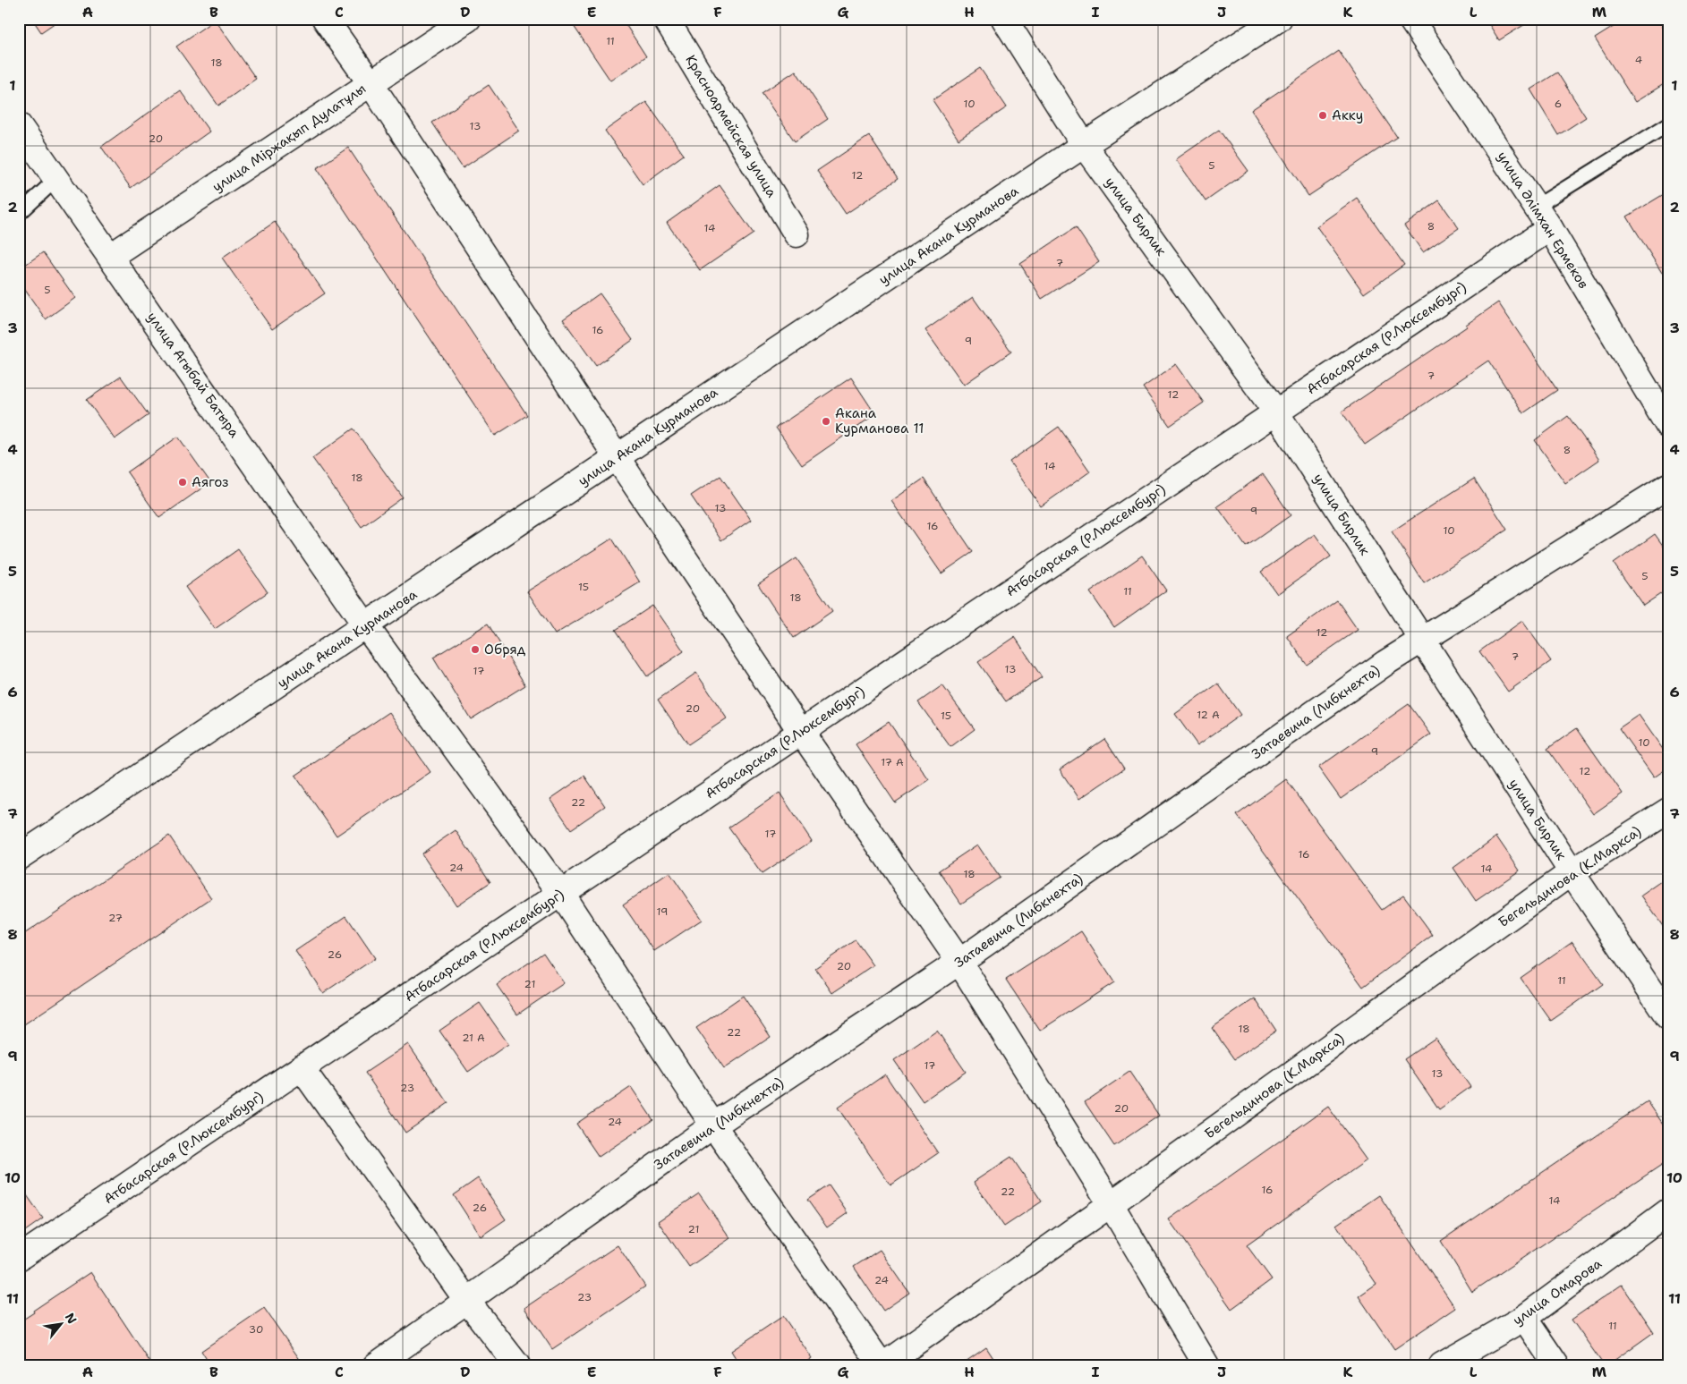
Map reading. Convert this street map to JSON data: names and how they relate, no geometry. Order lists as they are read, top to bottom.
{
  "streets": {
    "street": [
      "Красноармейская улица",
      "улица Міржақып Дулатұлы",
      "улица Бирлик",
      "улица Әлімхан Ермеков",
      "улица Акана Курманова",
      "Атбасарская (Р.Люксембург)",
      "улица Агыбай Батыра",
      "Затаевича (Либкнехта)",
      "Бегельдинова (К.Маркса)",
      "улица Омарова"
    ]
  },
  "crossings": [
    ["улица Міржақып Дулатұлы", "улица Агыбай Батыра"],
    ["улица Бирлик", "улица Акана Курманова"],
    ["улица Бирлик", "Атбасарская (Р.Люксембург)"],
    ["улица Бирлик", "Затаевича (Либкнехта)"],
    ["улица Бирлик", "Бегельдинова (К.Маркса)"],
    ["улица Әлімхан Ермеков", "Атбасарская (Р.Люксембург)"],
    ["улица Акана Курманова", "улица Агыбай Батыра"],
    ["Атбасарская (Р.Люксембург)", "улица Агыбай Батыра"],
    ["улица Агыбай Батыра", "Затаевича (Либкнехта)"],
    ["улица Агыбай Батыра", "Бегельдинова (К.Маркса)"]
  ],
  "places": [
    "Акку",
    "Акана Курманова 11",
    "Аягоз",
    "Обряд"
  ],
  "house_numbers": [
    "11",
    "4",
    "18",
    "10",
    "6",
    "13",
    "20",
    "5",
    "12",
    "8",
    "14",
    "7",
    "5",
    "16",
    "9",
    "7",
    "12",
    "8",
    "14",
    "18",
    "13",
    "9",
    "16",
    "10",
    "5",
    "15",
    "11",
    "18",
    "12",
    "7",
    "13",
    "17",
    "20",
    "12 А",
    "15",
    "10",
    "9",
    "17 А",
    "12",
    "22",
    "17",
    "16",
    "24",
    "14",
    "18",
    "19",
    "27",
    "26",
    "20",
    "11",
    "21",
    "18",
    "22",
    "21 А",
    "17",
    "13",
    "23",
    "20",
    "24",
    "16",
    "22",
    "14",
    "26",
    "21",
    "24",
    "23",
    "11",
    "30"
  ],
  "north": "top right",
  "grid": {
    "columns": [
      "A",
      "B",
      "C",
      "D",
      "E",
      "F",
      "G",
      "H",
      "I",
      "J",
      "K",
      "L",
      "M"
    ],
    "rows": [
      "1",
      "2",
      "3",
      "4",
      "5",
      "6",
      "7",
      "8",
      "9",
      "10",
      "11"
    ]
  }
}
